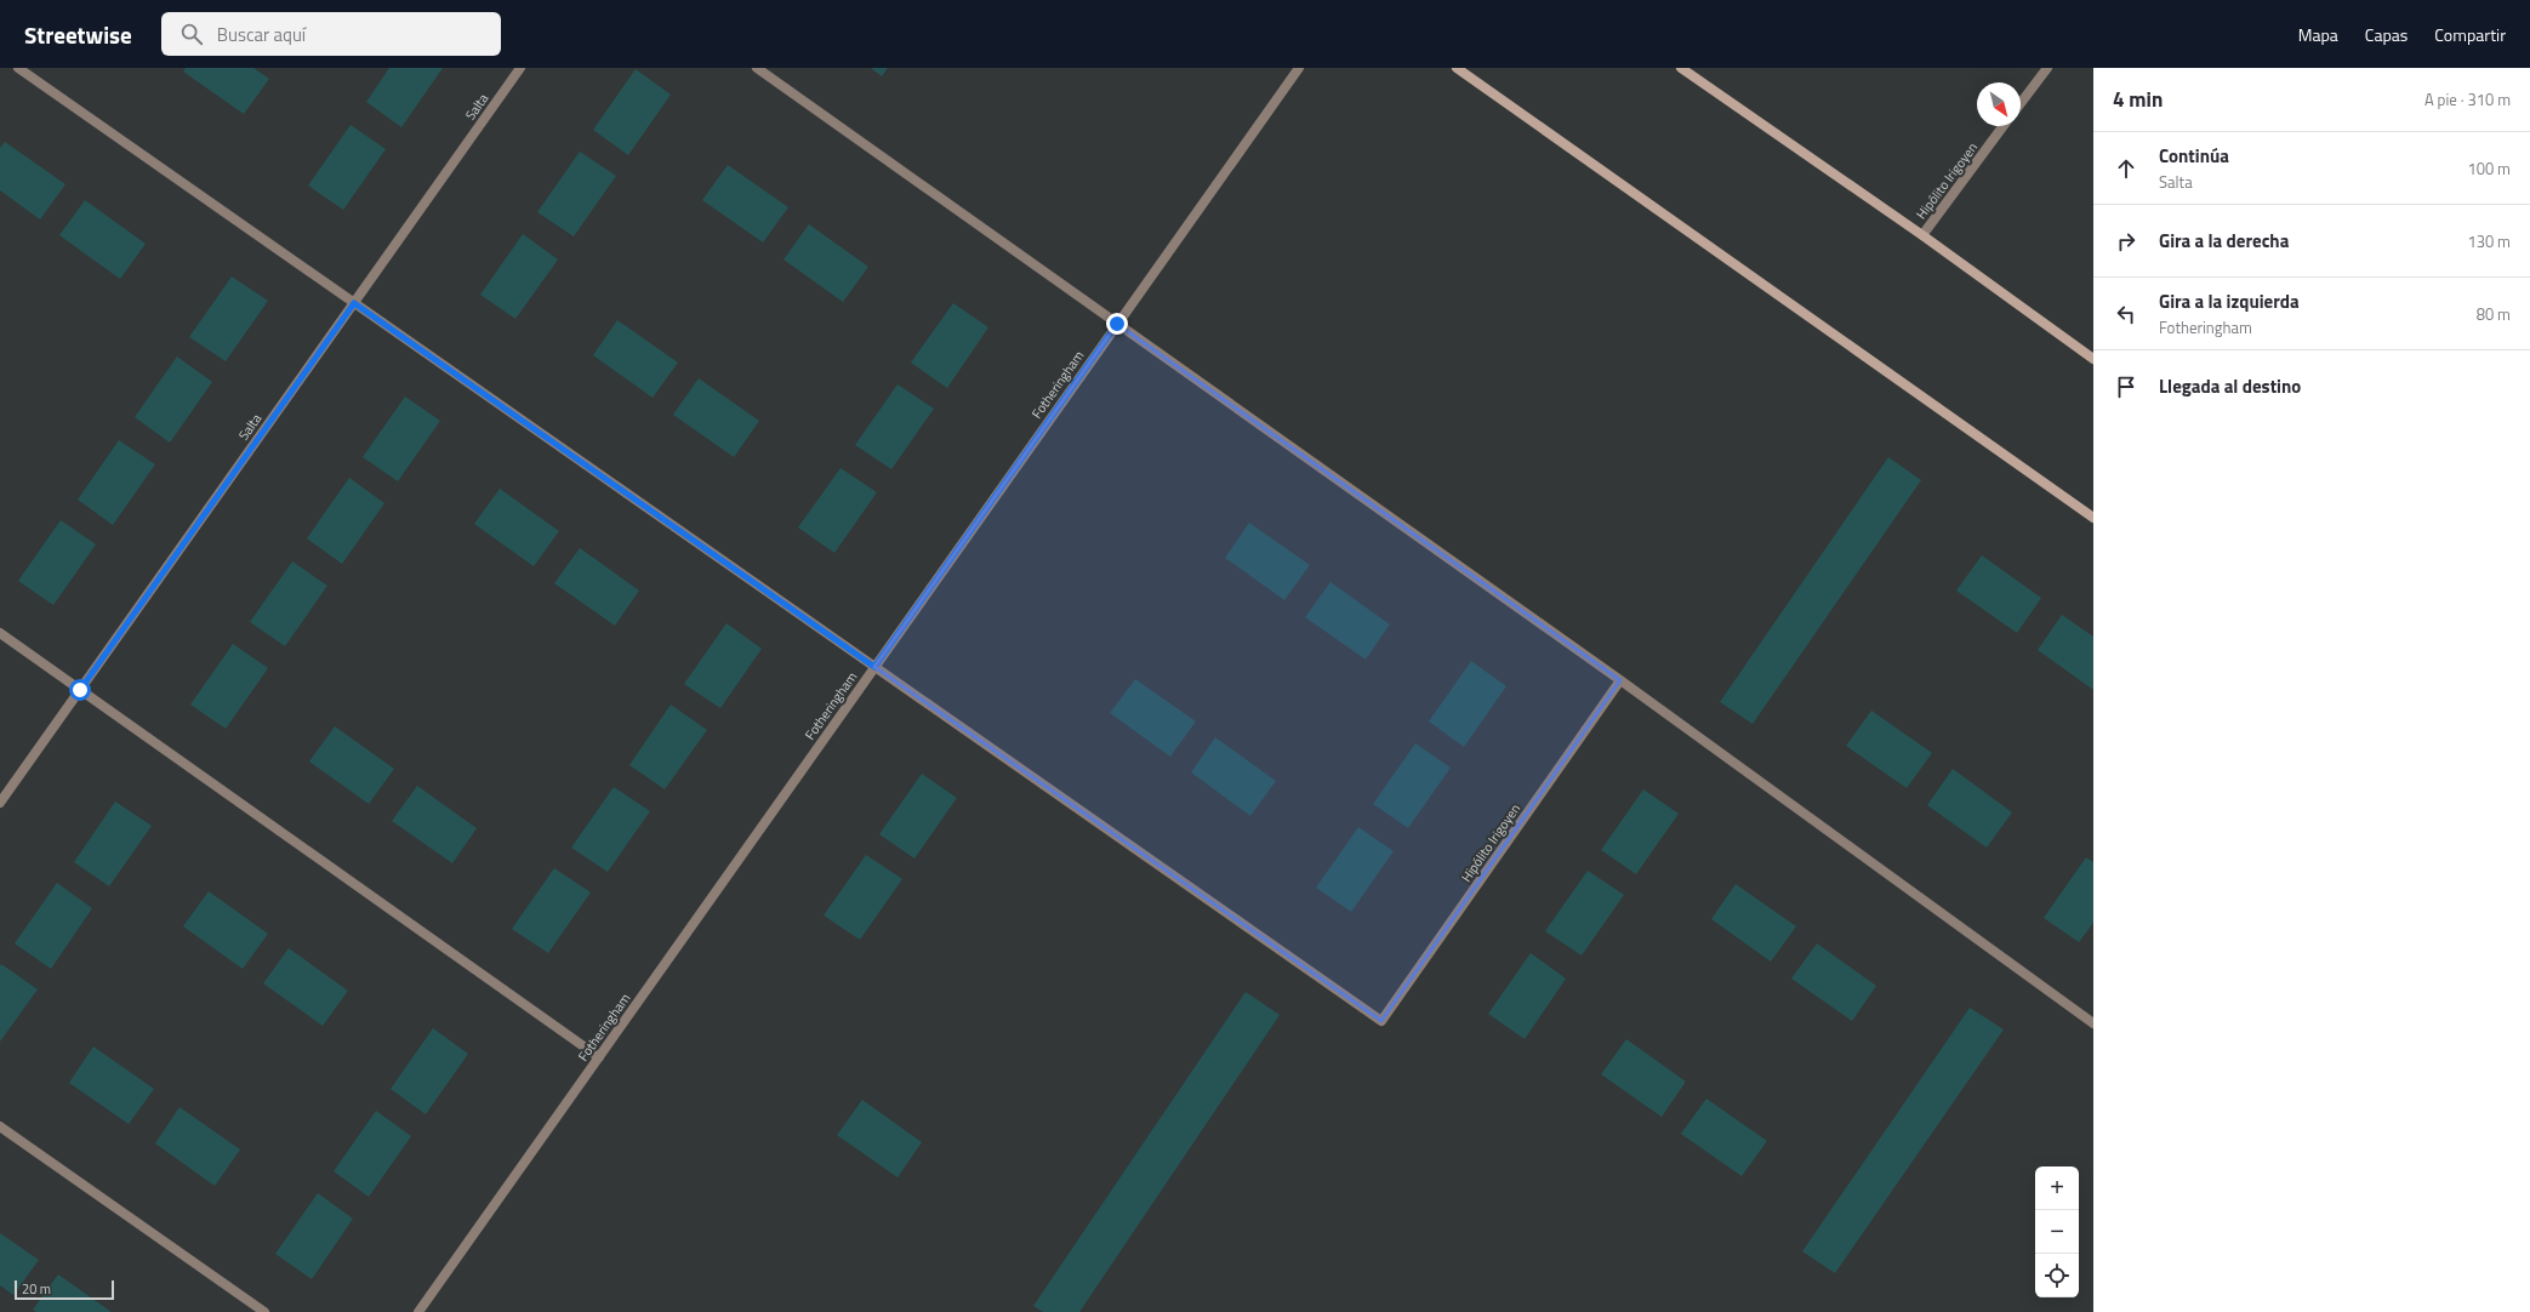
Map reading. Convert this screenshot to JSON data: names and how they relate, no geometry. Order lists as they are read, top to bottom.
{
  "streets": {
    "street": ["Salta", "Hipólito Irigoyen", "Fotheringham"]
  },
  "crossings": [
    ["Hipólito Irigoyen", "Fotheringham"]
  ],
  "scale_bar": "20 m",
  "north": "bottom right",
  "page": {
    "header": "Streetwise",
    "search": "Buscar aquí",
    "nav": ["Mapa", "Capas", "Compartir"],
    "heading": ["4 min", "A pie · 310 m"],
    "list": [
      ["Continúa", "Salta", "100 m"],
      ["Gira a la derecha", "130 m"],
      ["Gira a la izquierda", "Fotheringham", "80 m"],
      "Llegada al destino"
    ],
    "map_buttons": ["+", "−"],
    "scale": "20 m"
  }
}
